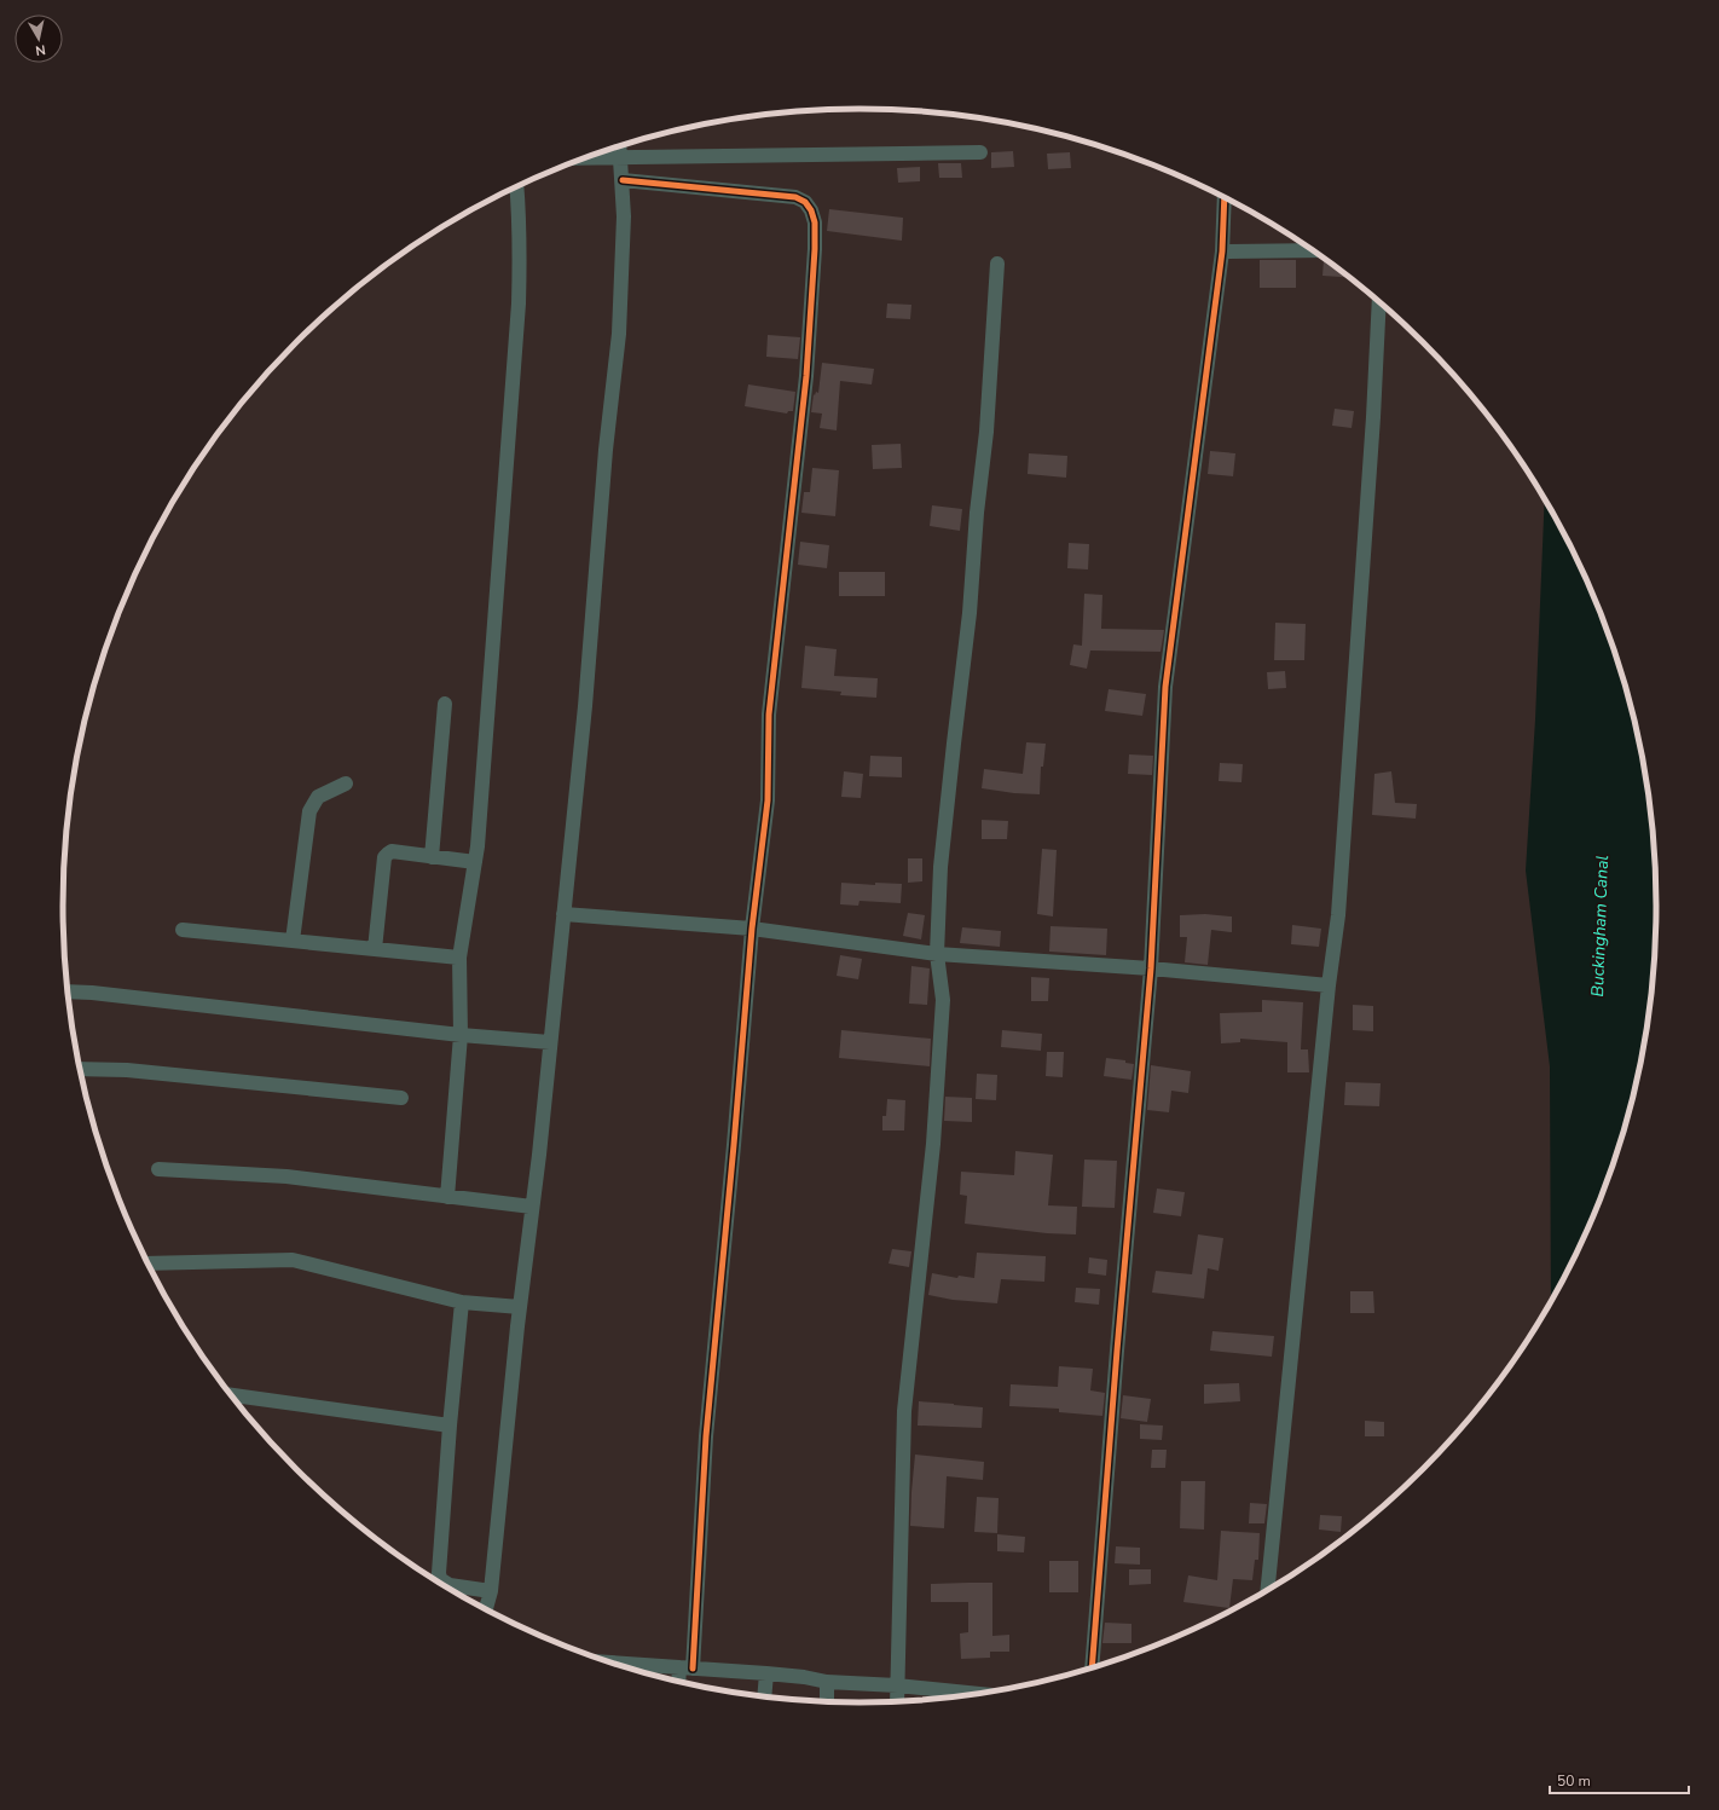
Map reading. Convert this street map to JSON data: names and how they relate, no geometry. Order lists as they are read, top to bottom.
{
  "water": ["Buckingham Canal"],
  "scale_bar": "50 m",
  "north": "bottom"
}
